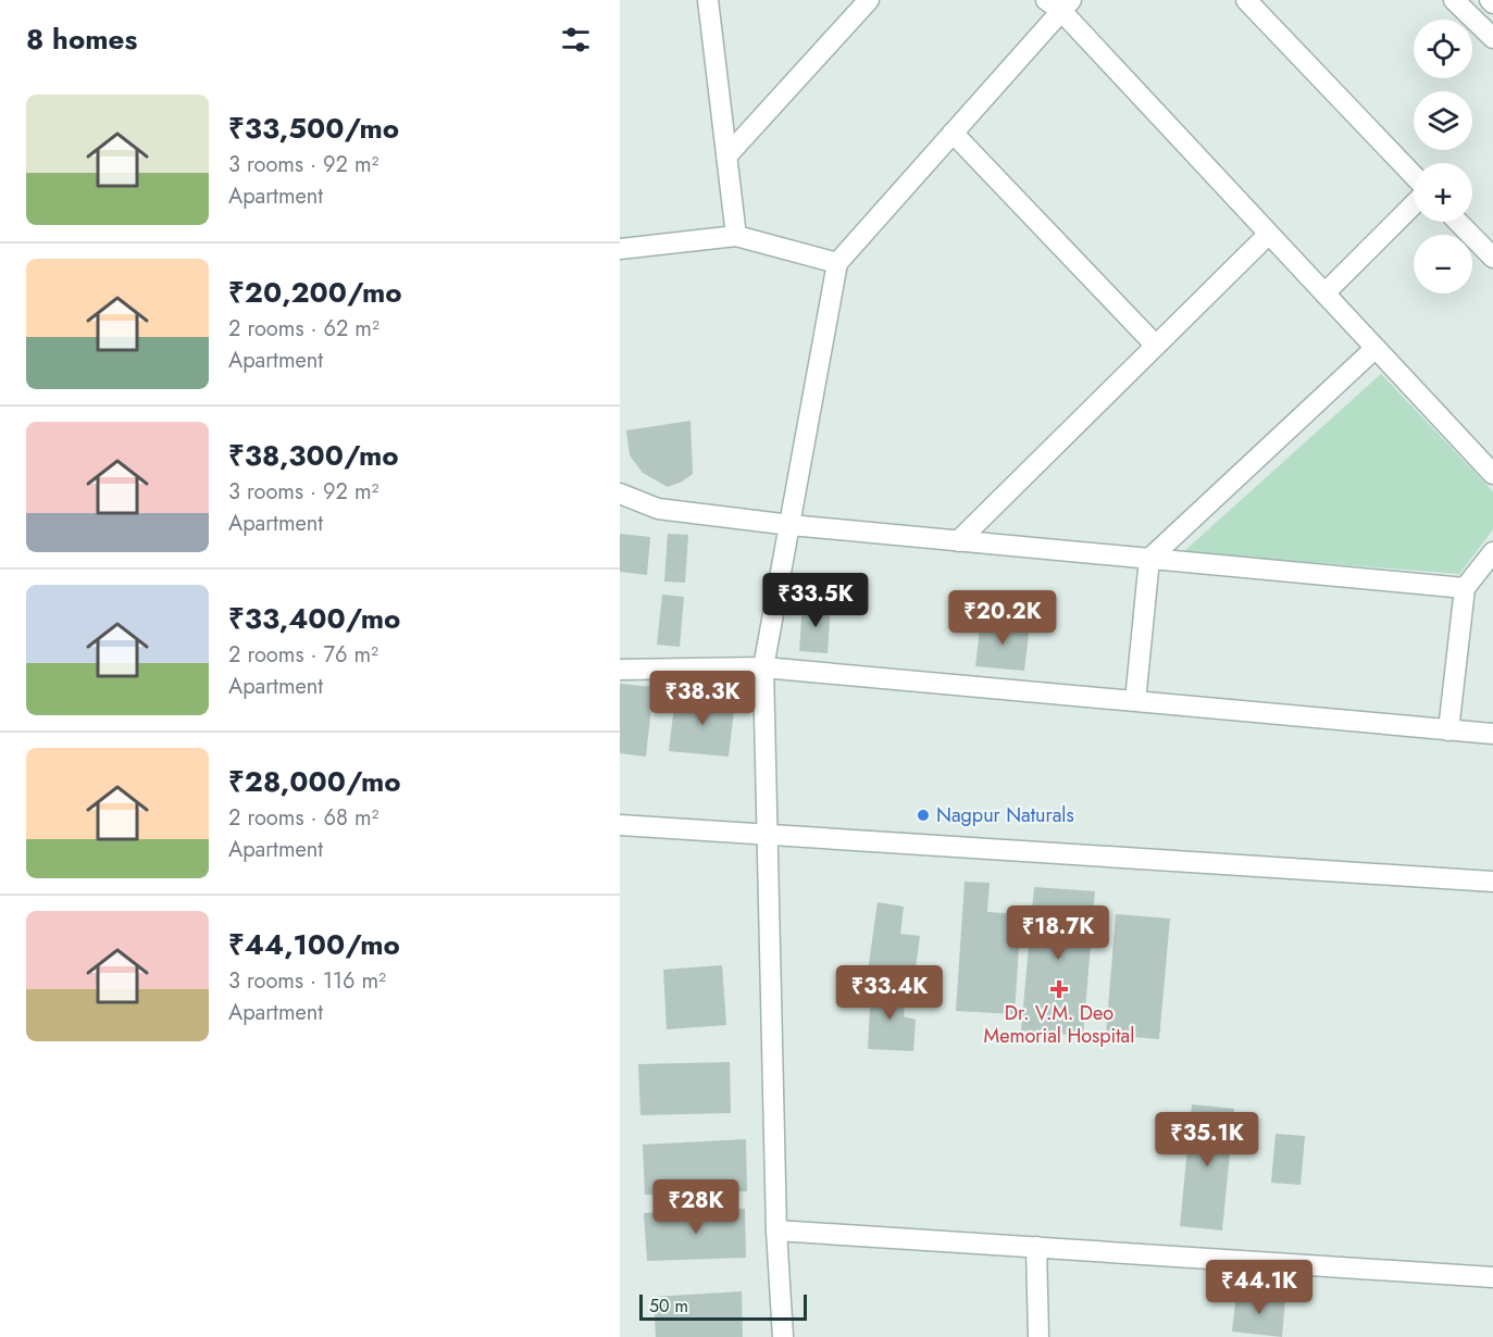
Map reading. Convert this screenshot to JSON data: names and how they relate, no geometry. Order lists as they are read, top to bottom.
{
  "places": {
    "other": ["Nagpur Naturals"],
    "health": ["Dr. V.M. Deo Memorial Hospital"]
  },
  "scale_bar": "50 m",
  "page": {
    "heading": "8 homes",
    "map_buttons": ["+", "−"],
    "list": [
      {
        "name": "₹33,500/mo",
        "note": "3 rooms · 92 m² · Apartment"
      },
      {
        "name": "₹20,200/mo",
        "note": "2 rooms · 62 m² · Apartment"
      },
      {
        "name": "₹38,300/mo",
        "note": "3 rooms · 92 m² · Apartment"
      },
      {
        "name": "₹33,400/mo",
        "note": "2 rooms · 76 m² · Apartment"
      },
      {
        "name": "₹28,000/mo",
        "note": "2 rooms · 68 m² · Apartment"
      },
      {
        "name": "₹44,100/mo",
        "note": "3 rooms · 116 m² · Apartment"
      }
    ],
    "price": [
      "₹33.5K",
      "₹20.2K",
      "₹38.3K",
      "₹18.7K",
      "₹33.4K",
      "₹35.1K",
      "₹28K",
      "₹44.1K"
    ],
    "scale": "50 m"
  }
}
